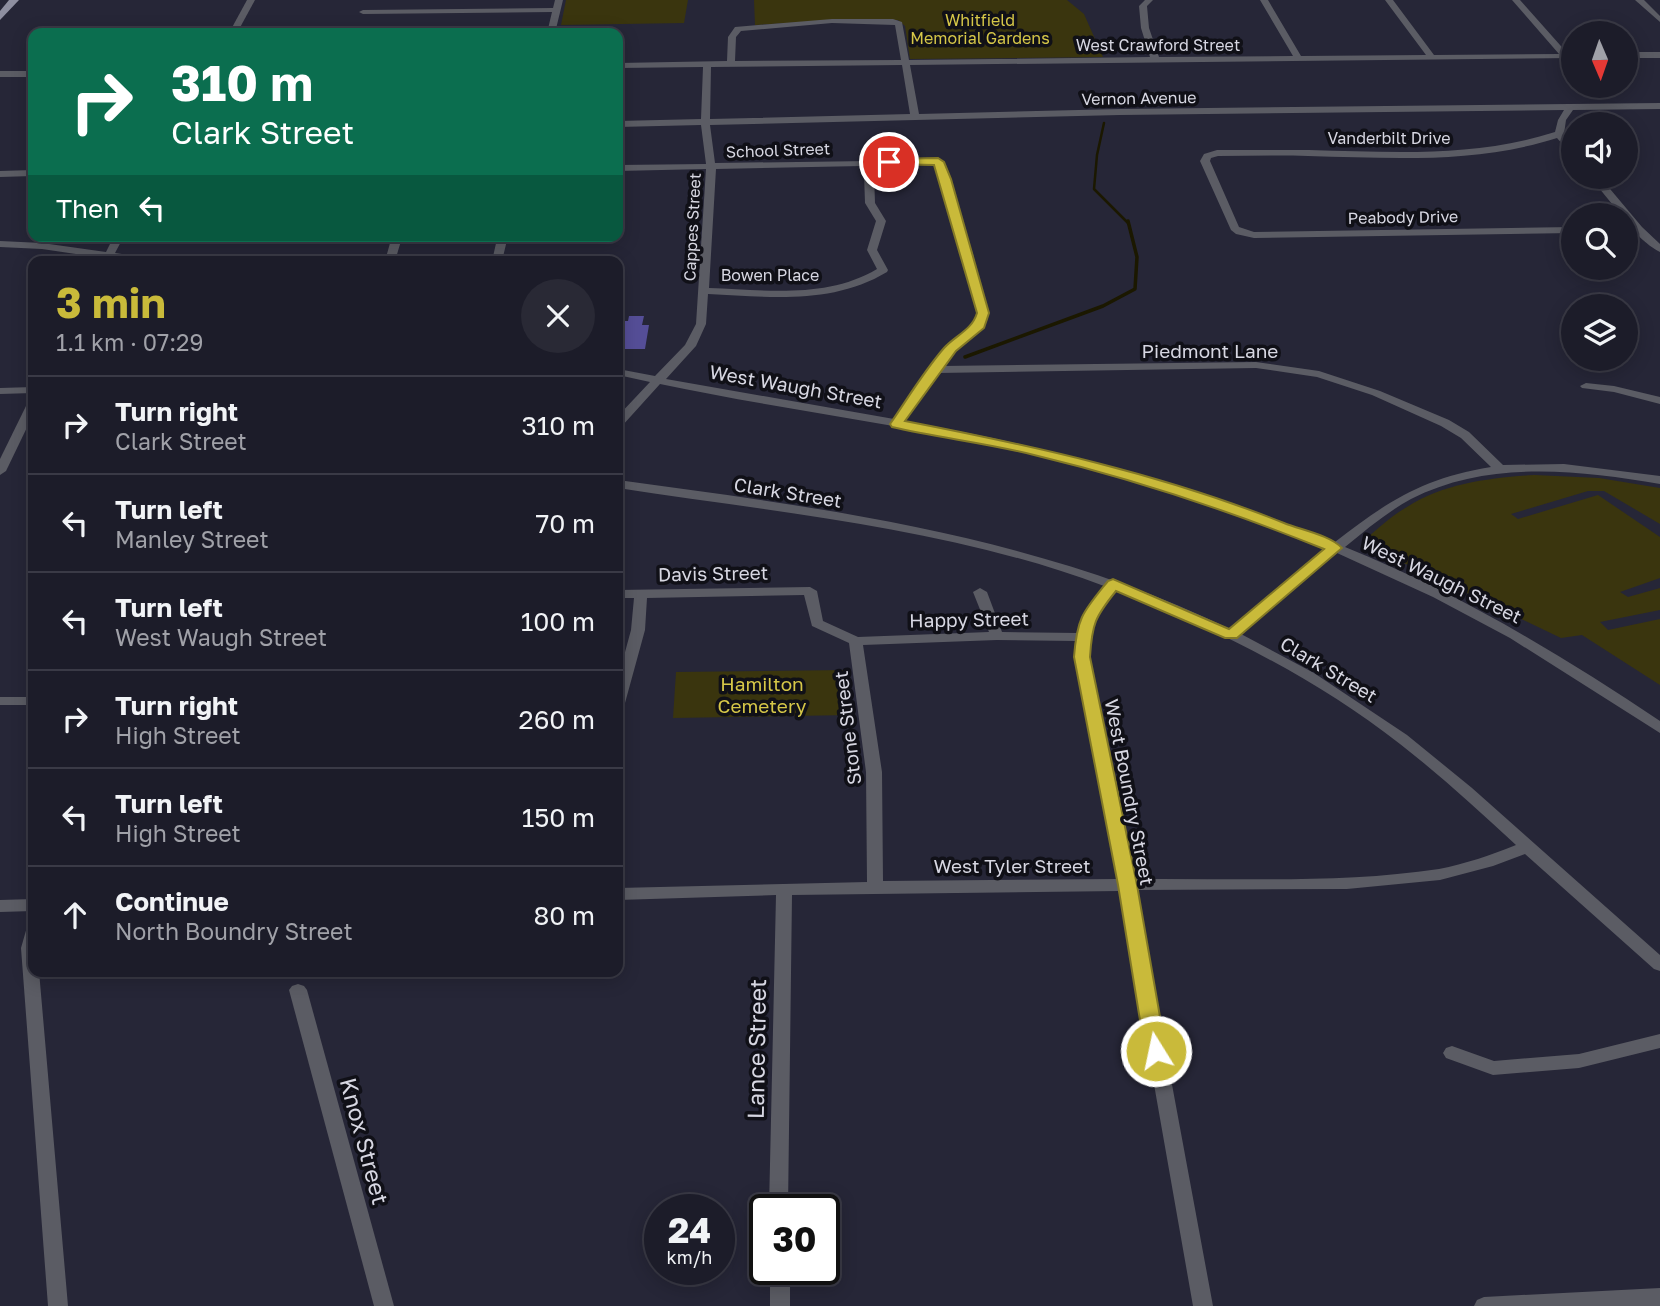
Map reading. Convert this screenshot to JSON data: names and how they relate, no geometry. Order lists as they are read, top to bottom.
{
  "streets": {
    "street": [
      "West Crawford Street",
      "Vernon Avenue",
      "Vanderbilt Drive",
      "School Street",
      "Peabody Drive",
      "Cappes Street",
      "Bowen Place",
      "Piedmont Lane",
      "West Waugh Street",
      "Clark Street",
      "Davis Street",
      "Happy Street",
      "Stone Street",
      "West Boundry Street",
      "West Tyler Street",
      "Lance Street",
      "Knox Street"
    ]
  },
  "crossings": [
    ["West Crawford Street", "Cappes Street"],
    ["Vernon Avenue", "Cappes Street"],
    ["Vanderbilt Drive", "Peabody Drive"],
    ["School Street", "Cappes Street"],
    ["School Street", "Bowen Place"],
    ["School Street", "Piedmont Lane"],
    ["Cappes Street", "Bowen Place"],
    ["Cappes Street", "West Waugh Street"],
    ["Clark Street", "West Boundry Street"],
    ["Clark Street", "West Tyler Street"],
    ["Davis Street", "Happy Street"],
    ["Davis Street", "Stone Street"],
    ["Happy Street", "Stone Street"],
    ["Happy Street", "West Boundry Street"],
    ["Stone Street", "West Tyler Street"],
    ["West Boundry Street", "West Tyler Street"],
    ["West Tyler Street", "Lance Street"]
  ],
  "parks": ["Whitfield Memorial Gardens", "Hamilton Cemetery"],
  "north": "bottom",
  "page": {
    "turn": ["310 m", "Clark Street"],
    "then": "Then",
    "heading": ["3 min", "1.1 km · 07:29"],
    "list": [
      {
        "name": "Turn right",
        "note": "Clark Street",
        "value": "310 m"
      },
      {
        "name": "Turn left",
        "note": "Manley Street",
        "value": "70 m"
      },
      {
        "name": "Turn left",
        "note": "West Waugh Street",
        "value": "100 m"
      },
      {
        "name": "Turn right",
        "note": "High Street",
        "value": "260 m"
      },
      {
        "name": "Turn left",
        "note": "High Street",
        "value": "150 m"
      },
      {
        "name": "Continue",
        "note": "North Boundry Street",
        "value": "80 m"
      }
    ],
    "speed": "24 km/h",
    "limit": "30"
  }
}
